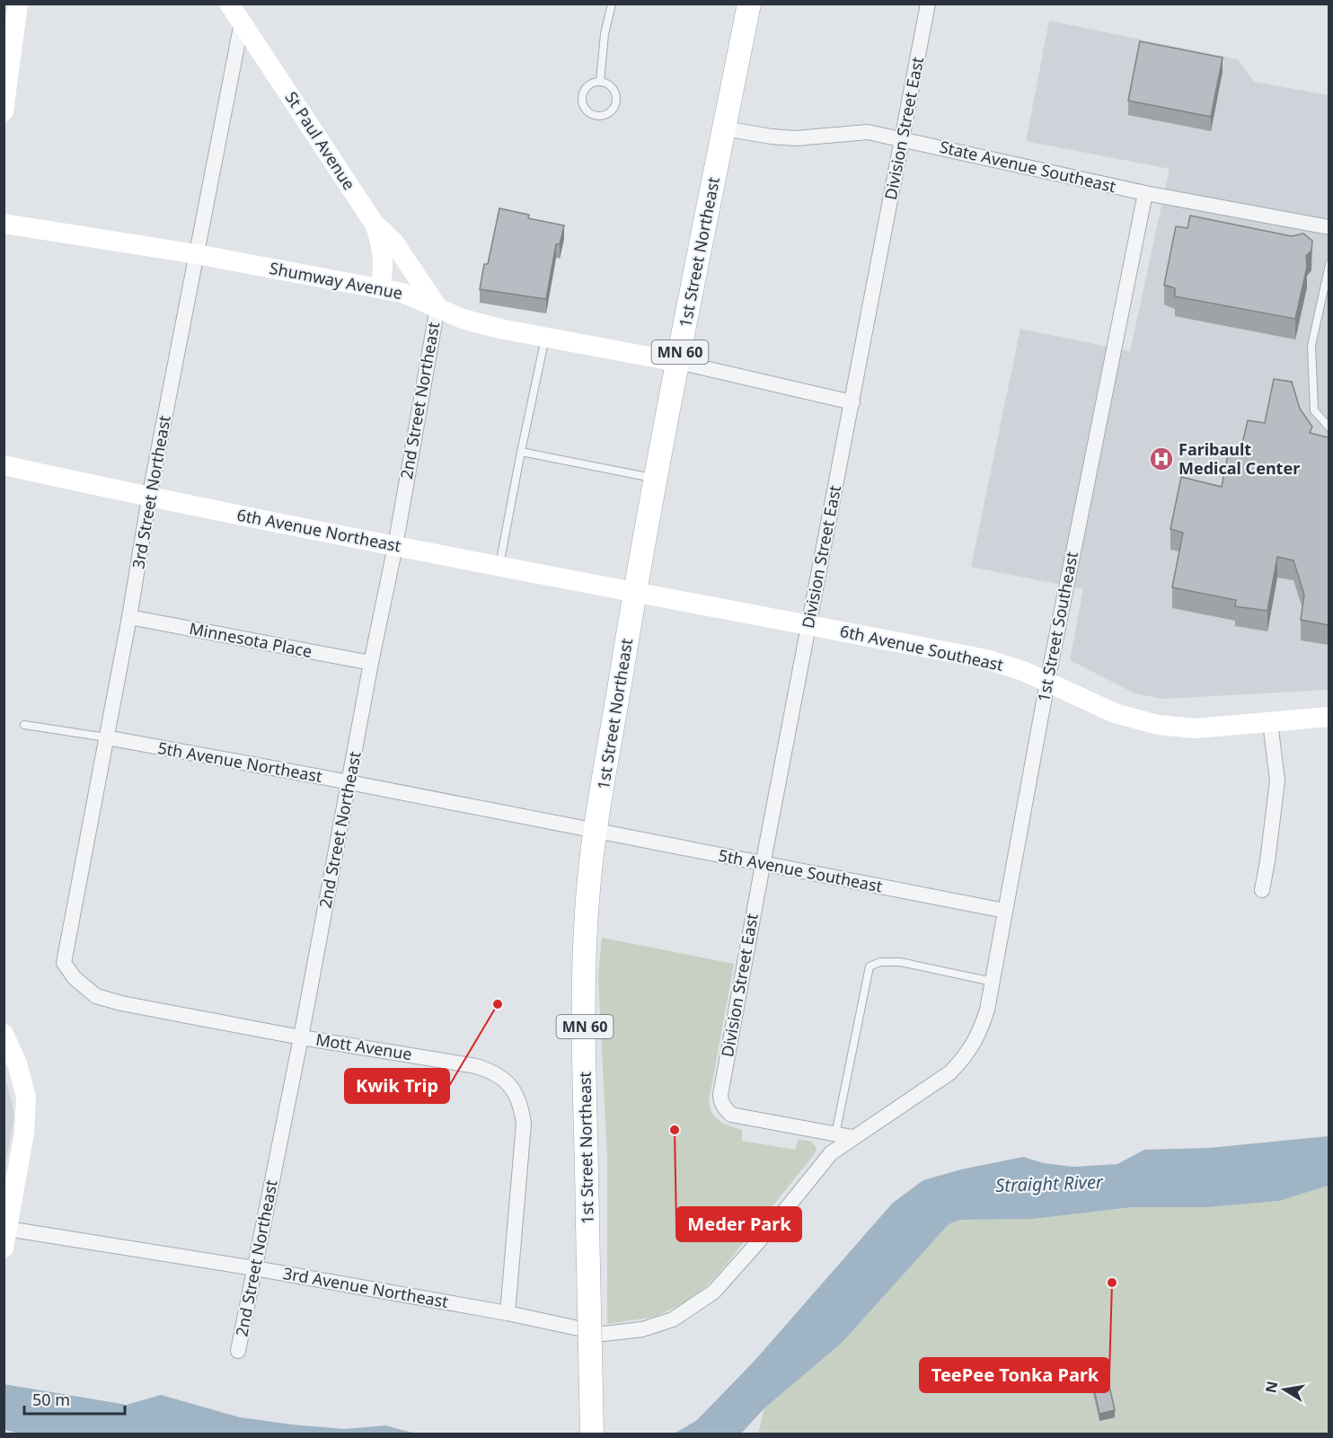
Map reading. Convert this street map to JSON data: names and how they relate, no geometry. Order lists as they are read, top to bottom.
{
  "streets": {
    "main road": ["1st Street Northeast", "MN 60"],
    "street": [
      "Division Street East",
      "St Paul Avenue",
      "State Avenue Southeast",
      "Shumway Avenue",
      "2nd Street Northeast",
      "3rd Street Northeast",
      "6th Avenue Northeast",
      "1st Street Southeast",
      "Minnesota Place",
      "6th Avenue Southeast",
      "5th Avenue Northeast",
      "5th Avenue Southeast",
      "Mott Avenue",
      "3rd Avenue Northeast"
    ]
  },
  "crossings": [
    ["Division Street East", "State Avenue Southeast"],
    ["Division Street East", "Shumway Avenue"],
    ["Division Street East", "6th Avenue Southeast"],
    ["Division Street East", "5th Avenue Southeast"],
    ["St Paul Avenue", "Shumway Avenue"],
    ["St Paul Avenue", "3rd Street Northeast"],
    ["State Avenue Southeast", "1st Street Northeast"],
    ["State Avenue Southeast", "1st Street Southeast"],
    ["1st Street Northeast", "Shumway Avenue"],
    ["1st Street Northeast", "6th Avenue Northeast"],
    ["1st Street Northeast", "6th Avenue Southeast"],
    ["1st Street Northeast", "5th Avenue Northeast"],
    ["1st Street Northeast", "5th Avenue Southeast"],
    ["Shumway Avenue", "2nd Street Northeast"],
    ["Shumway Avenue", "3rd Street Northeast"],
    ["2nd Street Northeast", "6th Avenue Northeast"],
    ["2nd Street Northeast", "Minnesota Place"],
    ["2nd Street Northeast", "5th Avenue Northeast"],
    ["2nd Street Northeast", "Mott Avenue"],
    ["2nd Street Northeast", "3rd Avenue Northeast"],
    ["3rd Street Northeast", "6th Avenue Northeast"],
    ["3rd Street Northeast", "Minnesota Place"],
    ["3rd Street Northeast", "5th Avenue Northeast"],
    ["3rd Street Northeast", "Mott Avenue"],
    ["6th Avenue Northeast", "6th Avenue Southeast"],
    ["1st Street Southeast", "6th Avenue Southeast"],
    ["1st Street Southeast", "5th Avenue Southeast"],
    ["1st Street Southeast", "3rd Avenue Northeast"],
    ["5th Avenue Northeast", "5th Avenue Southeast"],
    ["Mott Avenue", "3rd Avenue Northeast"]
  ],
  "water": ["Straight River"],
  "places": {
    "hospital": ["Faribault Medical Center"],
    "other": ["Kwik Trip", "Meder Park", "TeePee Tonka Park"]
  },
  "scale_bar": "50 m",
  "north": "left"
}
